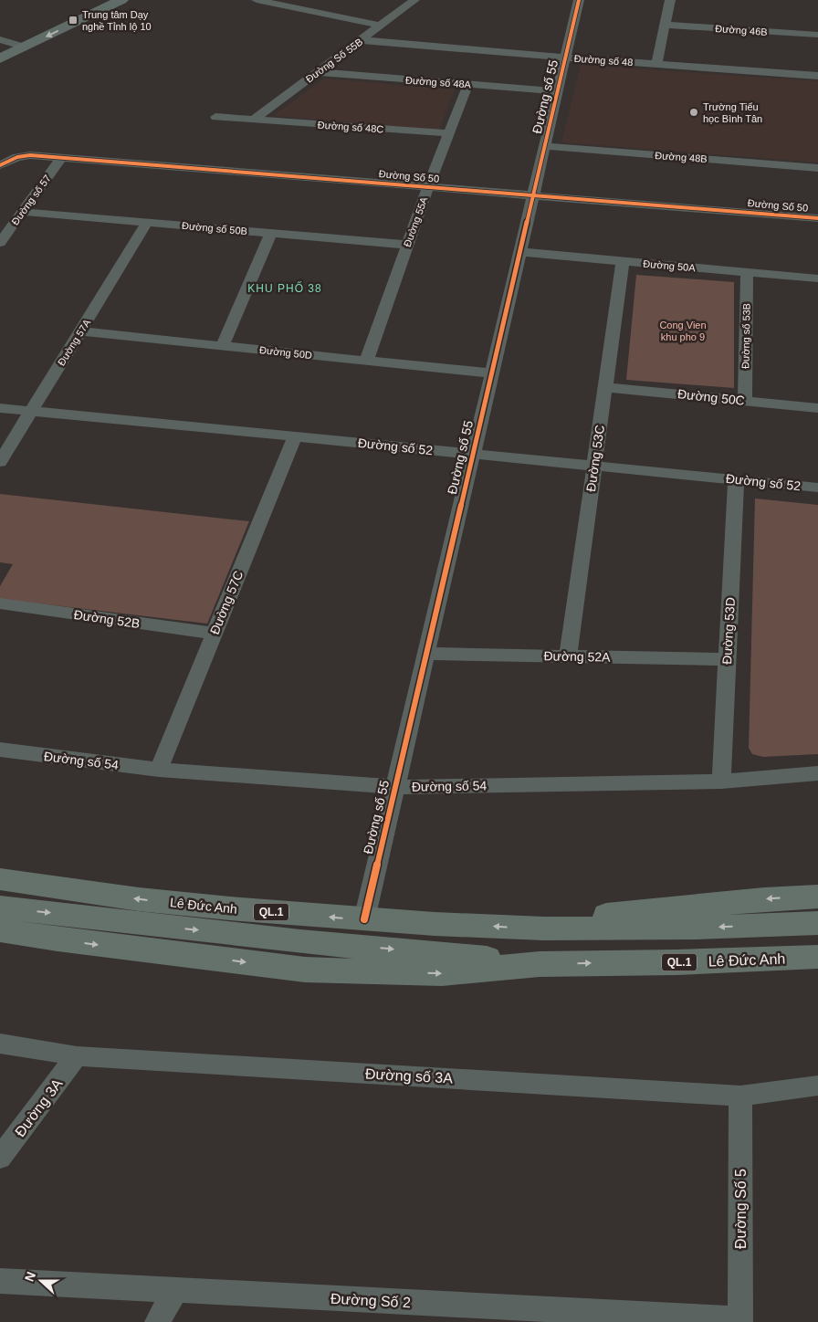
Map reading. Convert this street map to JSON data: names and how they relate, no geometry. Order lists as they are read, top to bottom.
{
  "streets": {
    "highway": ["Lê Đức Anh", "QL.1"],
    "street": [
      "Đường 46B",
      "Đường Số 55B",
      "Đường số 48",
      "Đường số 48A",
      "Đường số 55",
      "Đường số 48C",
      "Đường 48B",
      "Đường Số 50",
      "Đường số 57",
      "Đường 55A",
      "Đường số 50B",
      "Đường 50A",
      "Đường số 53B",
      "Đường 57A",
      "Đường 50D",
      "Đường 50C",
      "Đường số 52",
      "Đường 53C",
      "Đường 57C",
      "Đường 52B",
      "Đường 53D",
      "Đường 52A",
      "Đường số 54",
      "Đường số 3A",
      "Đường 3A",
      "Đường Số 5",
      "Đường Số 2"
    ]
  },
  "crossings": [
    ["Đường Số 55B", "Đường số 48"],
    ["Đường Số 55B", "Đường số 48A"],
    ["Đường Số 55B", "Đường số 48C"],
    ["Đường số 48", "Đường số 55"],
    ["Đường số 48A", "Đường số 55"],
    ["Đường số 48A", "Đường 55A"],
    ["Đường số 55", "Đường 48B"],
    ["Đường số 55", "Đường Số 50"],
    ["Đường số 55", "Đường 50A"],
    ["Đường số 55", "Đường 50D"],
    ["Đường số 55", "Đường số 52"],
    ["Đường số 55", "Đường 52A"],
    ["Đường số 55", "Đường số 54"],
    ["Đường số 55", "Lê Đức Anh"],
    ["Đường số 48C", "Đường 55A"],
    ["Đường Số 50", "Đường số 57"],
    ["Đường Số 50", "Đường 55A"],
    ["Đường số 57", "Đường số 50B"],
    ["Đường 55A", "Đường số 50B"],
    ["Đường 55A", "Đường 50D"],
    ["Đường số 50B", "Đường 57A"],
    ["Đường 50A", "Đường số 53B"],
    ["Đường 50A", "Đường 53C"],
    ["Đường số 53B", "Đường 50C"],
    ["Đường 57A", "Đường 50D"],
    ["Đường 57A", "Đường số 52"],
    ["Đường 50C", "Đường 53C"],
    ["Đường số 52", "Đường 53C"],
    ["Đường số 52", "Đường 57C"],
    ["Đường số 52", "Đường 53D"],
    ["Đường 53C", "Đường 52A"],
    ["Đường 57C", "Đường 52B"],
    ["Đường 57C", "Đường số 54"],
    ["Đường 53D", "Đường 52A"],
    ["Đường 53D", "Đường số 54"],
    ["Đường số 3A", "Đường 3A"],
    ["Đường số 3A", "Đường Số 5"],
    ["Đường Số 5", "Đường Số 2"]
  ],
  "districts": ["KHU PHỐ 38"],
  "parks": ["Cong Vien khu pho 9"],
  "places": {
    "transit": ["Trung tâm Dạy nghề Tỉnh lộ 10"],
    "other": ["Trường Tiểu học Bình Tân"]
  },
  "north": "left"
}
